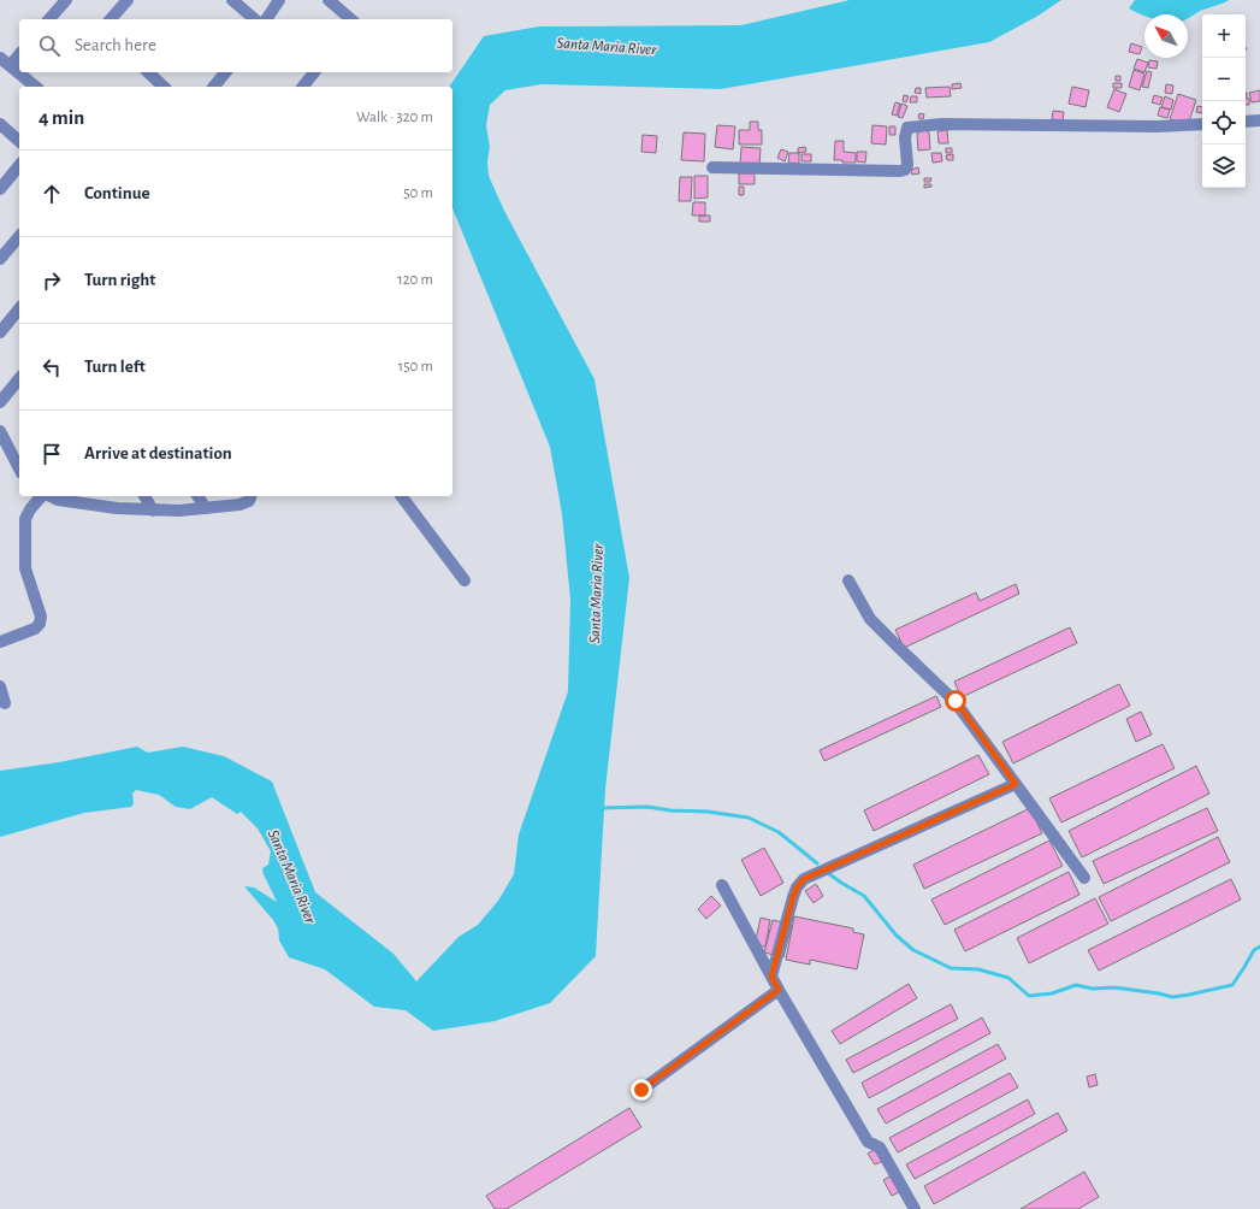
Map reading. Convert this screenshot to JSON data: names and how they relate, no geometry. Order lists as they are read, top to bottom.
{
  "water": ["Santa Maria River"],
  "north": "top left",
  "page": {
    "map_buttons": ["+", "−"],
    "search": "Search here",
    "heading": ["4 min", "Walk · 320 m"],
    "list": [
      ["Continue", "50 m"],
      ["Turn right", "120 m"],
      ["Turn left", "150 m"],
      "Arrive at destination"
    ]
  }
}
